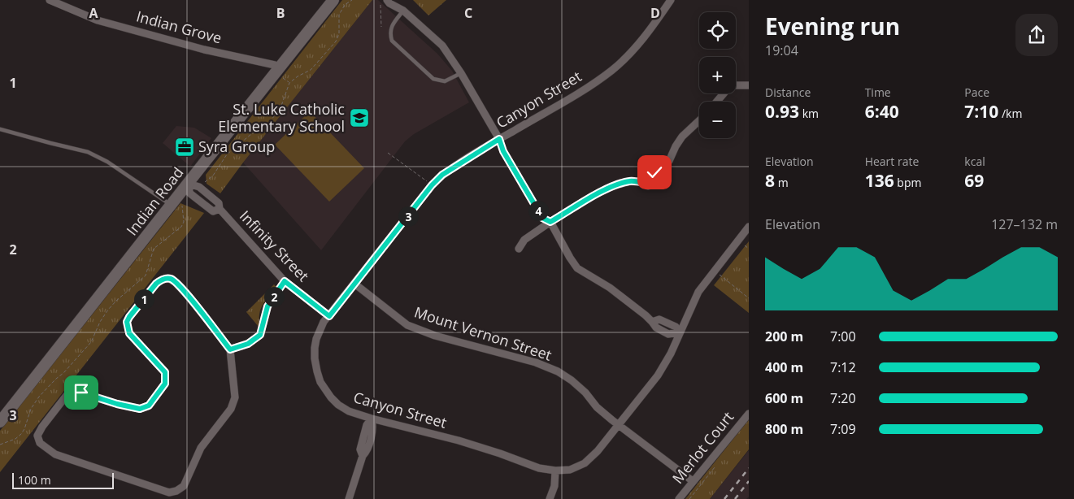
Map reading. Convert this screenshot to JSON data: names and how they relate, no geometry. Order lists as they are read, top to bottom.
{
  "streets": {
    "street": [
      "Indian Grove",
      "Canyon Street",
      "Indian Road",
      "Infinity Street",
      "Mount Vernon Street",
      "Merlot Court"
    ]
  },
  "crossings": [
    ["Indian Grove", "Indian Road"],
    ["Canyon Street", "Infinity Street"],
    ["Canyon Street", "Mount Vernon Street"],
    ["Indian Road", "Infinity Street"],
    ["Mount Vernon Street", "Merlot Court"]
  ],
  "places": {
    "school or university": ["St. Luke Catholic Elementary School"],
    "office": ["Syra Group"]
  },
  "scale_bar": "100 m",
  "page": {
    "heading": ["Evening run", "19:04"],
    "map_buttons": ["+", "−"],
    "stats": [
      ["Distance", "0.93 km"],
      ["Time", "6:40"],
      ["Pace", "7:10 /km"],
      ["Elevation", "8 m"],
      ["Heart rate", "136 bpm"],
      ["kcal", "69"]
    ],
    "pins": [
      "4",
      "3",
      "2",
      "1"
    ],
    "chart": ["Elevation", "127–132 m"],
    "list": [
      {
        "name": "200 m",
        "note": "7:00"
      },
      {
        "name": "400 m",
        "note": "7:12"
      },
      {
        "name": "600 m",
        "note": "7:20"
      },
      {
        "name": "800 m",
        "note": "7:09"
      }
    ],
    "scale": "100 m"
  },
  "grid": {
    "columns": [
      "A",
      "B",
      "C",
      "D"
    ],
    "rows": ["1", "2", "3"]
  }
}
